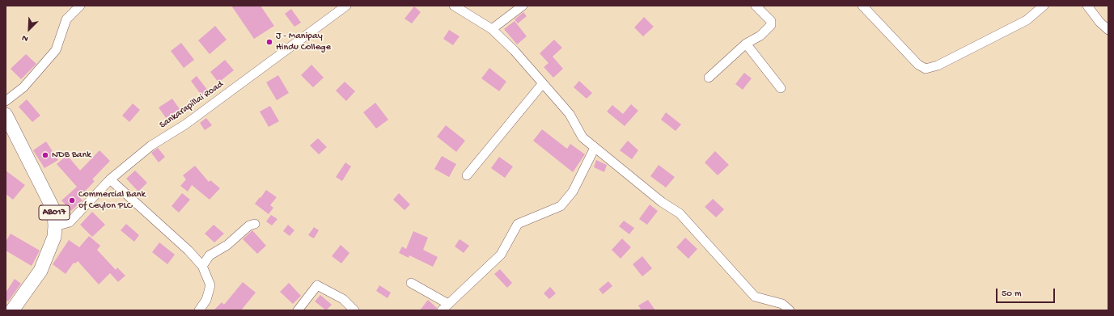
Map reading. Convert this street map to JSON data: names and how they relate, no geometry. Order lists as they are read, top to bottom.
{
  "streets": {
    "main road": ["AB017"],
    "street": ["Sankarapillai Road"]
  },
  "crossings": [
    ["Sankarapillai Road", "AB017"]
  ],
  "places": ["J - Manipay Hindu College", "NDB Bank", "Commercial Bank of Ceylon PLC"],
  "scale_bar": "50 m",
  "north": "bottom left"
}
